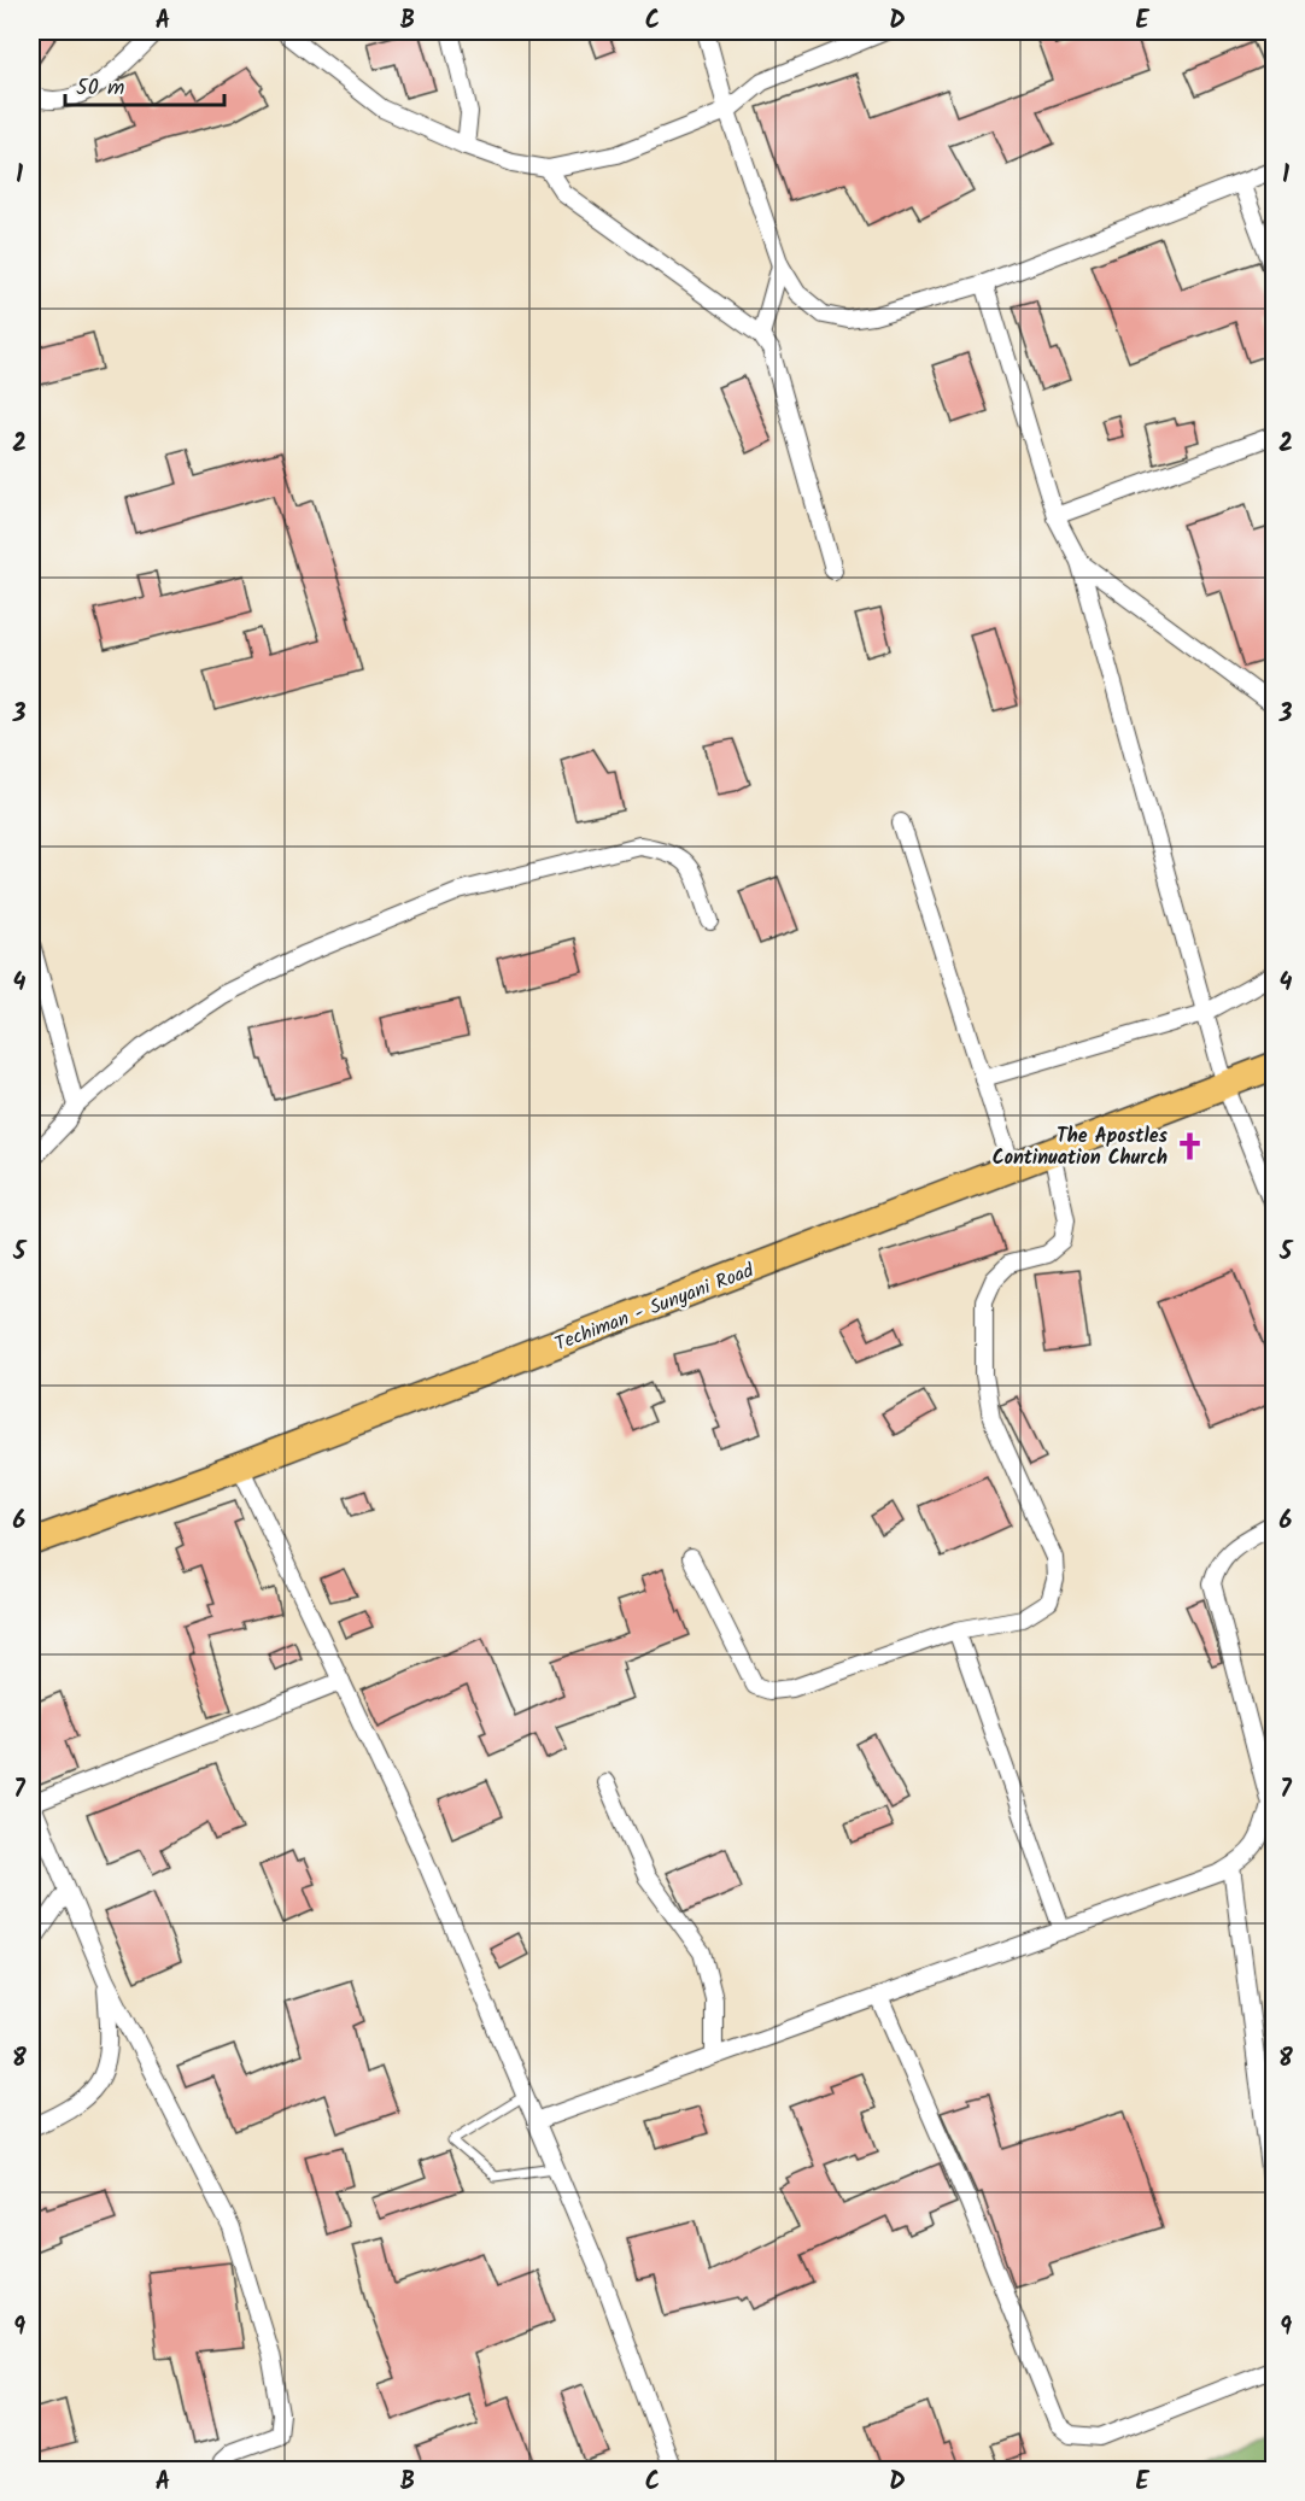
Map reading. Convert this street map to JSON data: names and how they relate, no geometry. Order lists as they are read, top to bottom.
{
  "streets": {
    "main road": ["Techiman - Sunyani Road"]
  },
  "places": {
    "church": ["The Apostles Continuation Church"]
  },
  "scale_bar": "50 m",
  "grid": {
    "columns": [
      "A",
      "B",
      "C",
      "D",
      "E"
    ],
    "rows": [
      "1",
      "2",
      "3",
      "4",
      "5",
      "6",
      "7",
      "8",
      "9"
    ]
  }
}
